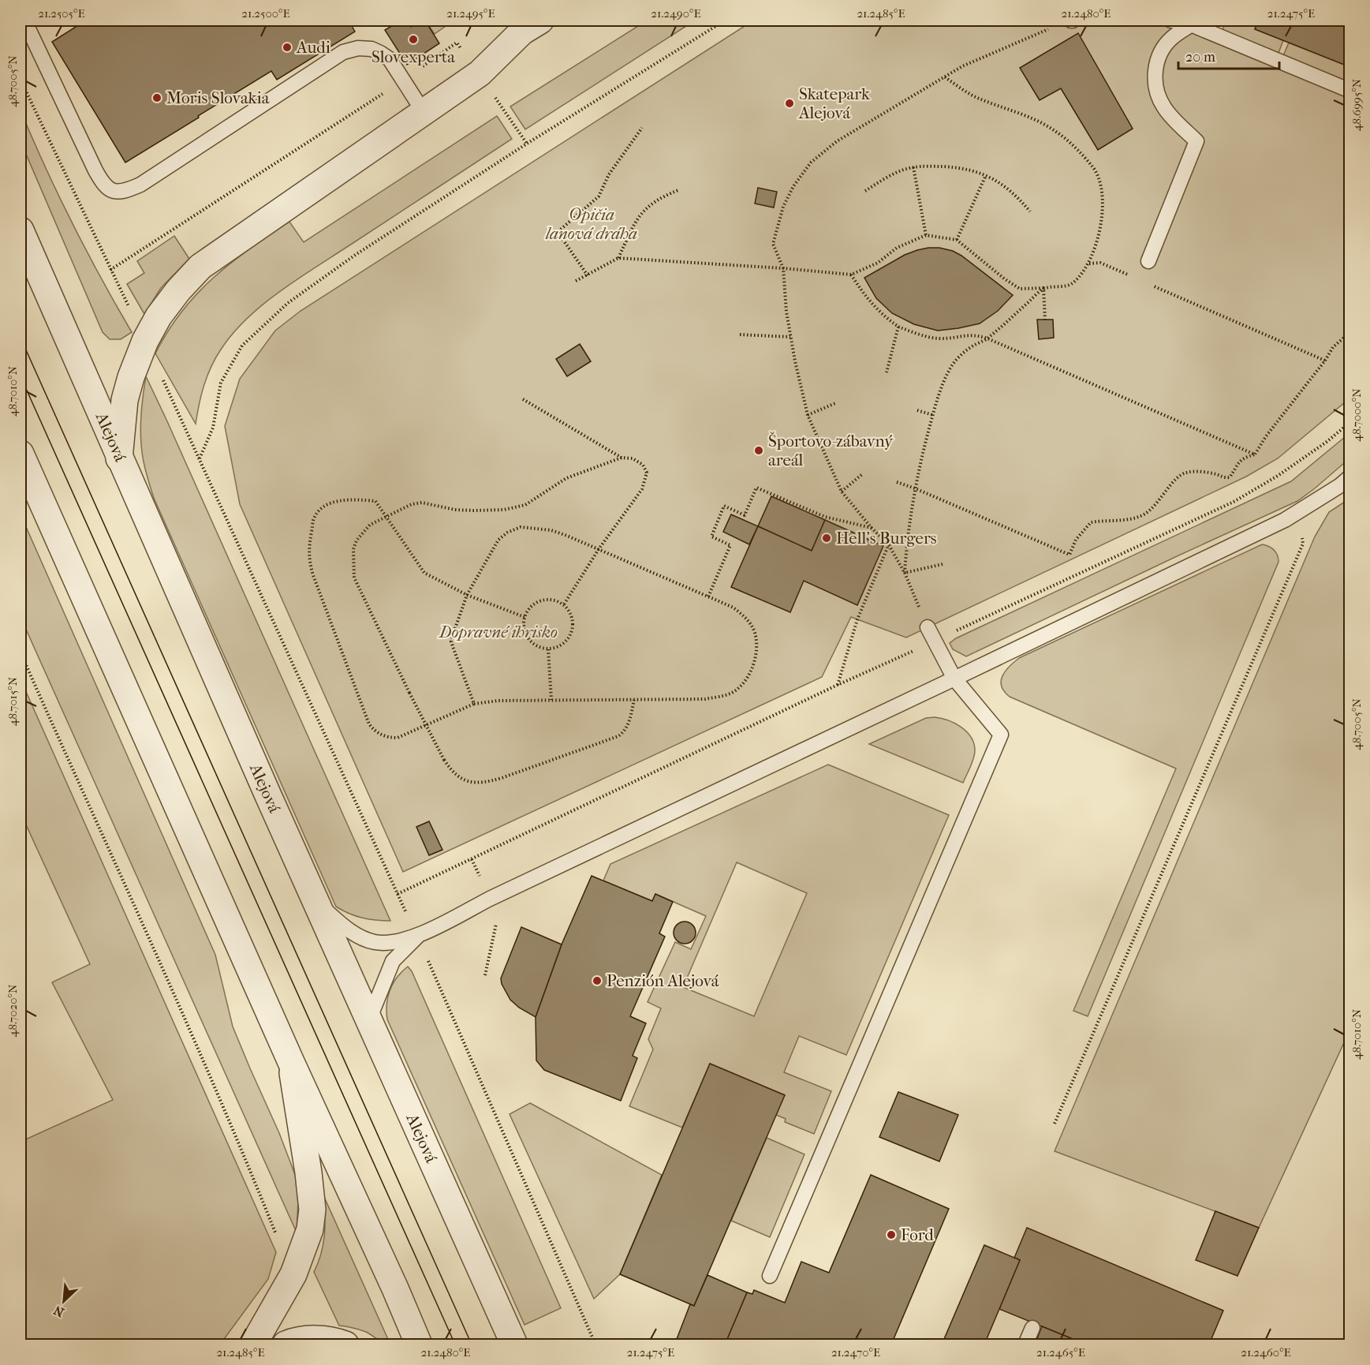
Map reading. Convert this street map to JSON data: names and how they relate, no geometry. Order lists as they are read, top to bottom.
{
  "streets": {
    "street": ["Alejová"]
  },
  "parks": ["Opičia lanová dráha", "Dopravné ihrisko"],
  "places": [
    "Slovexperta",
    "Audi",
    "Moris Slovakia",
    "Skatepark Alejová",
    "Športovo-zábavný areál",
    "Hell's Burgers",
    "Penzión Alejová",
    "Ford"
  ],
  "scale_bar": "20 m",
  "north": "bottom left",
  "coordinates": [
    "21.2505°E",
    "21.2500°E",
    "21.2495°E",
    "21.2490°E",
    "21.2485°E",
    "21.2480°E",
    "21.2475°E",
    "48.7005°N",
    "48.6995°N",
    "48.7010°N",
    "48.7000°N",
    "48.7015°N",
    "48.7020°N",
    "21.2470°E",
    "21.2465°E",
    "21.2460°E"
  ]
}
